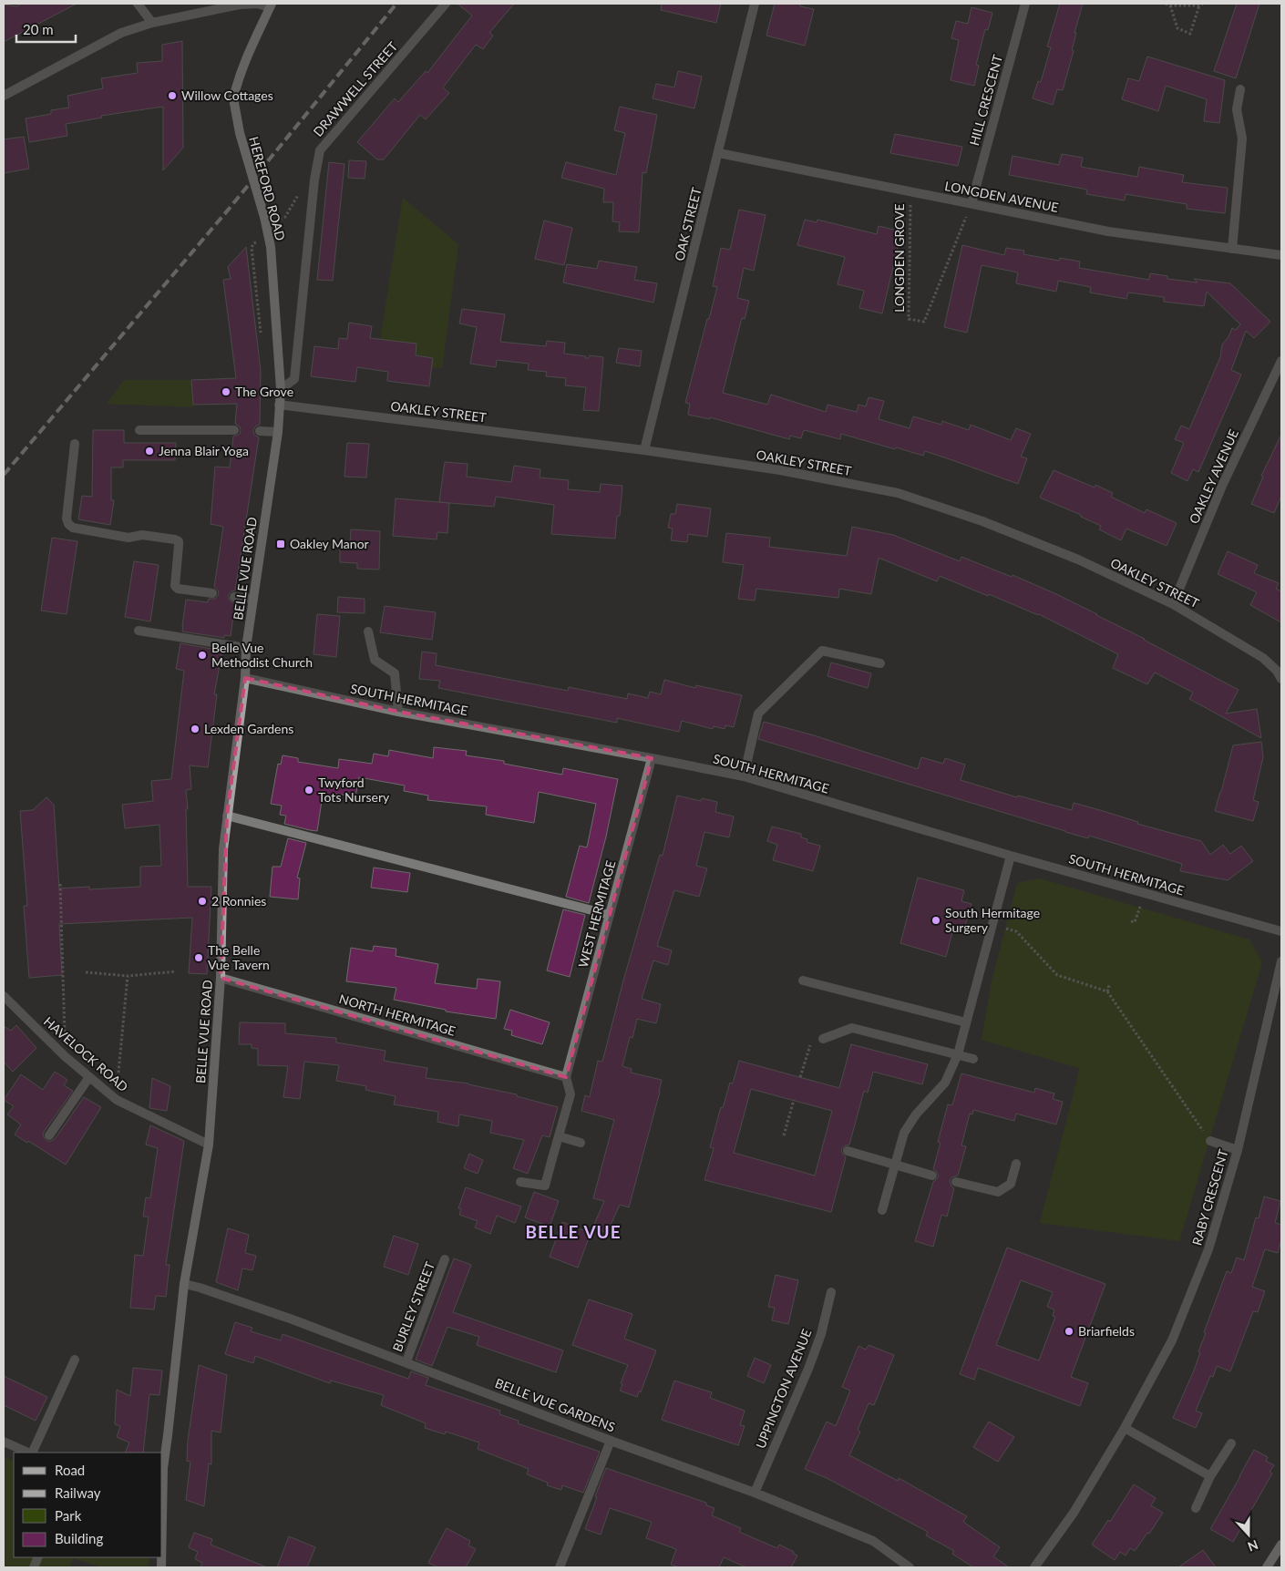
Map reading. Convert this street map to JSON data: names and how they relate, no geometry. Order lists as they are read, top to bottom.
{
  "streets": {
    "street": [
      "DRAWWELL STREET",
      "HILL CRESCENT",
      "HEREFORD ROAD",
      "LONGDEN AVENUE",
      "OAK STREET",
      "OAKLEY STREET",
      "OAKLEY AVENUE",
      "BELLE VUE ROAD",
      "SOUTH HERMITAGE",
      "WEST HERMITAGE",
      "NORTH HERMITAGE",
      "HAVELOCK ROAD",
      "RABY CRESCENT",
      "BURLEY STREET",
      "UPPINGTON AVENUE",
      "BELLE VUE GARDENS"
    ],
    "path": ["LONGDEN GROVE"]
  },
  "crossings": [
    ["DRAWWELL STREET", "HEREFORD ROAD"],
    ["DRAWWELL STREET", "BELLE VUE ROAD"],
    ["HILL CRESCENT", "LONGDEN AVENUE"],
    ["HILL CRESCENT", "LONGDEN GROVE"],
    ["HEREFORD ROAD", "BELLE VUE ROAD"],
    ["LONGDEN AVENUE", "OAK STREET"],
    ["LONGDEN AVENUE", "LONGDEN GROVE"],
    ["OAK STREET", "OAKLEY STREET"],
    ["OAKLEY STREET", "OAKLEY AVENUE"],
    ["OAKLEY STREET", "BELLE VUE ROAD"],
    ["BELLE VUE ROAD", "SOUTH HERMITAGE"],
    ["BELLE VUE ROAD", "NORTH HERMITAGE"],
    ["BELLE VUE ROAD", "HAVELOCK ROAD"],
    ["BELLE VUE ROAD", "BELLE VUE GARDENS"],
    ["SOUTH HERMITAGE", "WEST HERMITAGE"],
    ["WEST HERMITAGE", "NORTH HERMITAGE"],
    ["BURLEY STREET", "BELLE VUE GARDENS"],
    ["UPPINGTON AVENUE", "BELLE VUE GARDENS"]
  ],
  "districts": ["BELLE VUE"],
  "places": {
    "other": [
      "Willow Cottages",
      "The Grove",
      "Jenna Blair Yoga",
      "Belle Vue Methodist Church",
      "Lexden Gardens",
      "Twyford Tots Nursery",
      "2 Ronnies",
      "South Hermitage Surgery",
      "The Belle Vue Tavern",
      "Briarfields"
    ],
    "transit": ["Oakley Manor"]
  },
  "legend": [
    "Road",
    "Railway",
    "Park",
    "Building"
  ],
  "scale_bar": "20 m",
  "north": "bottom"
}
